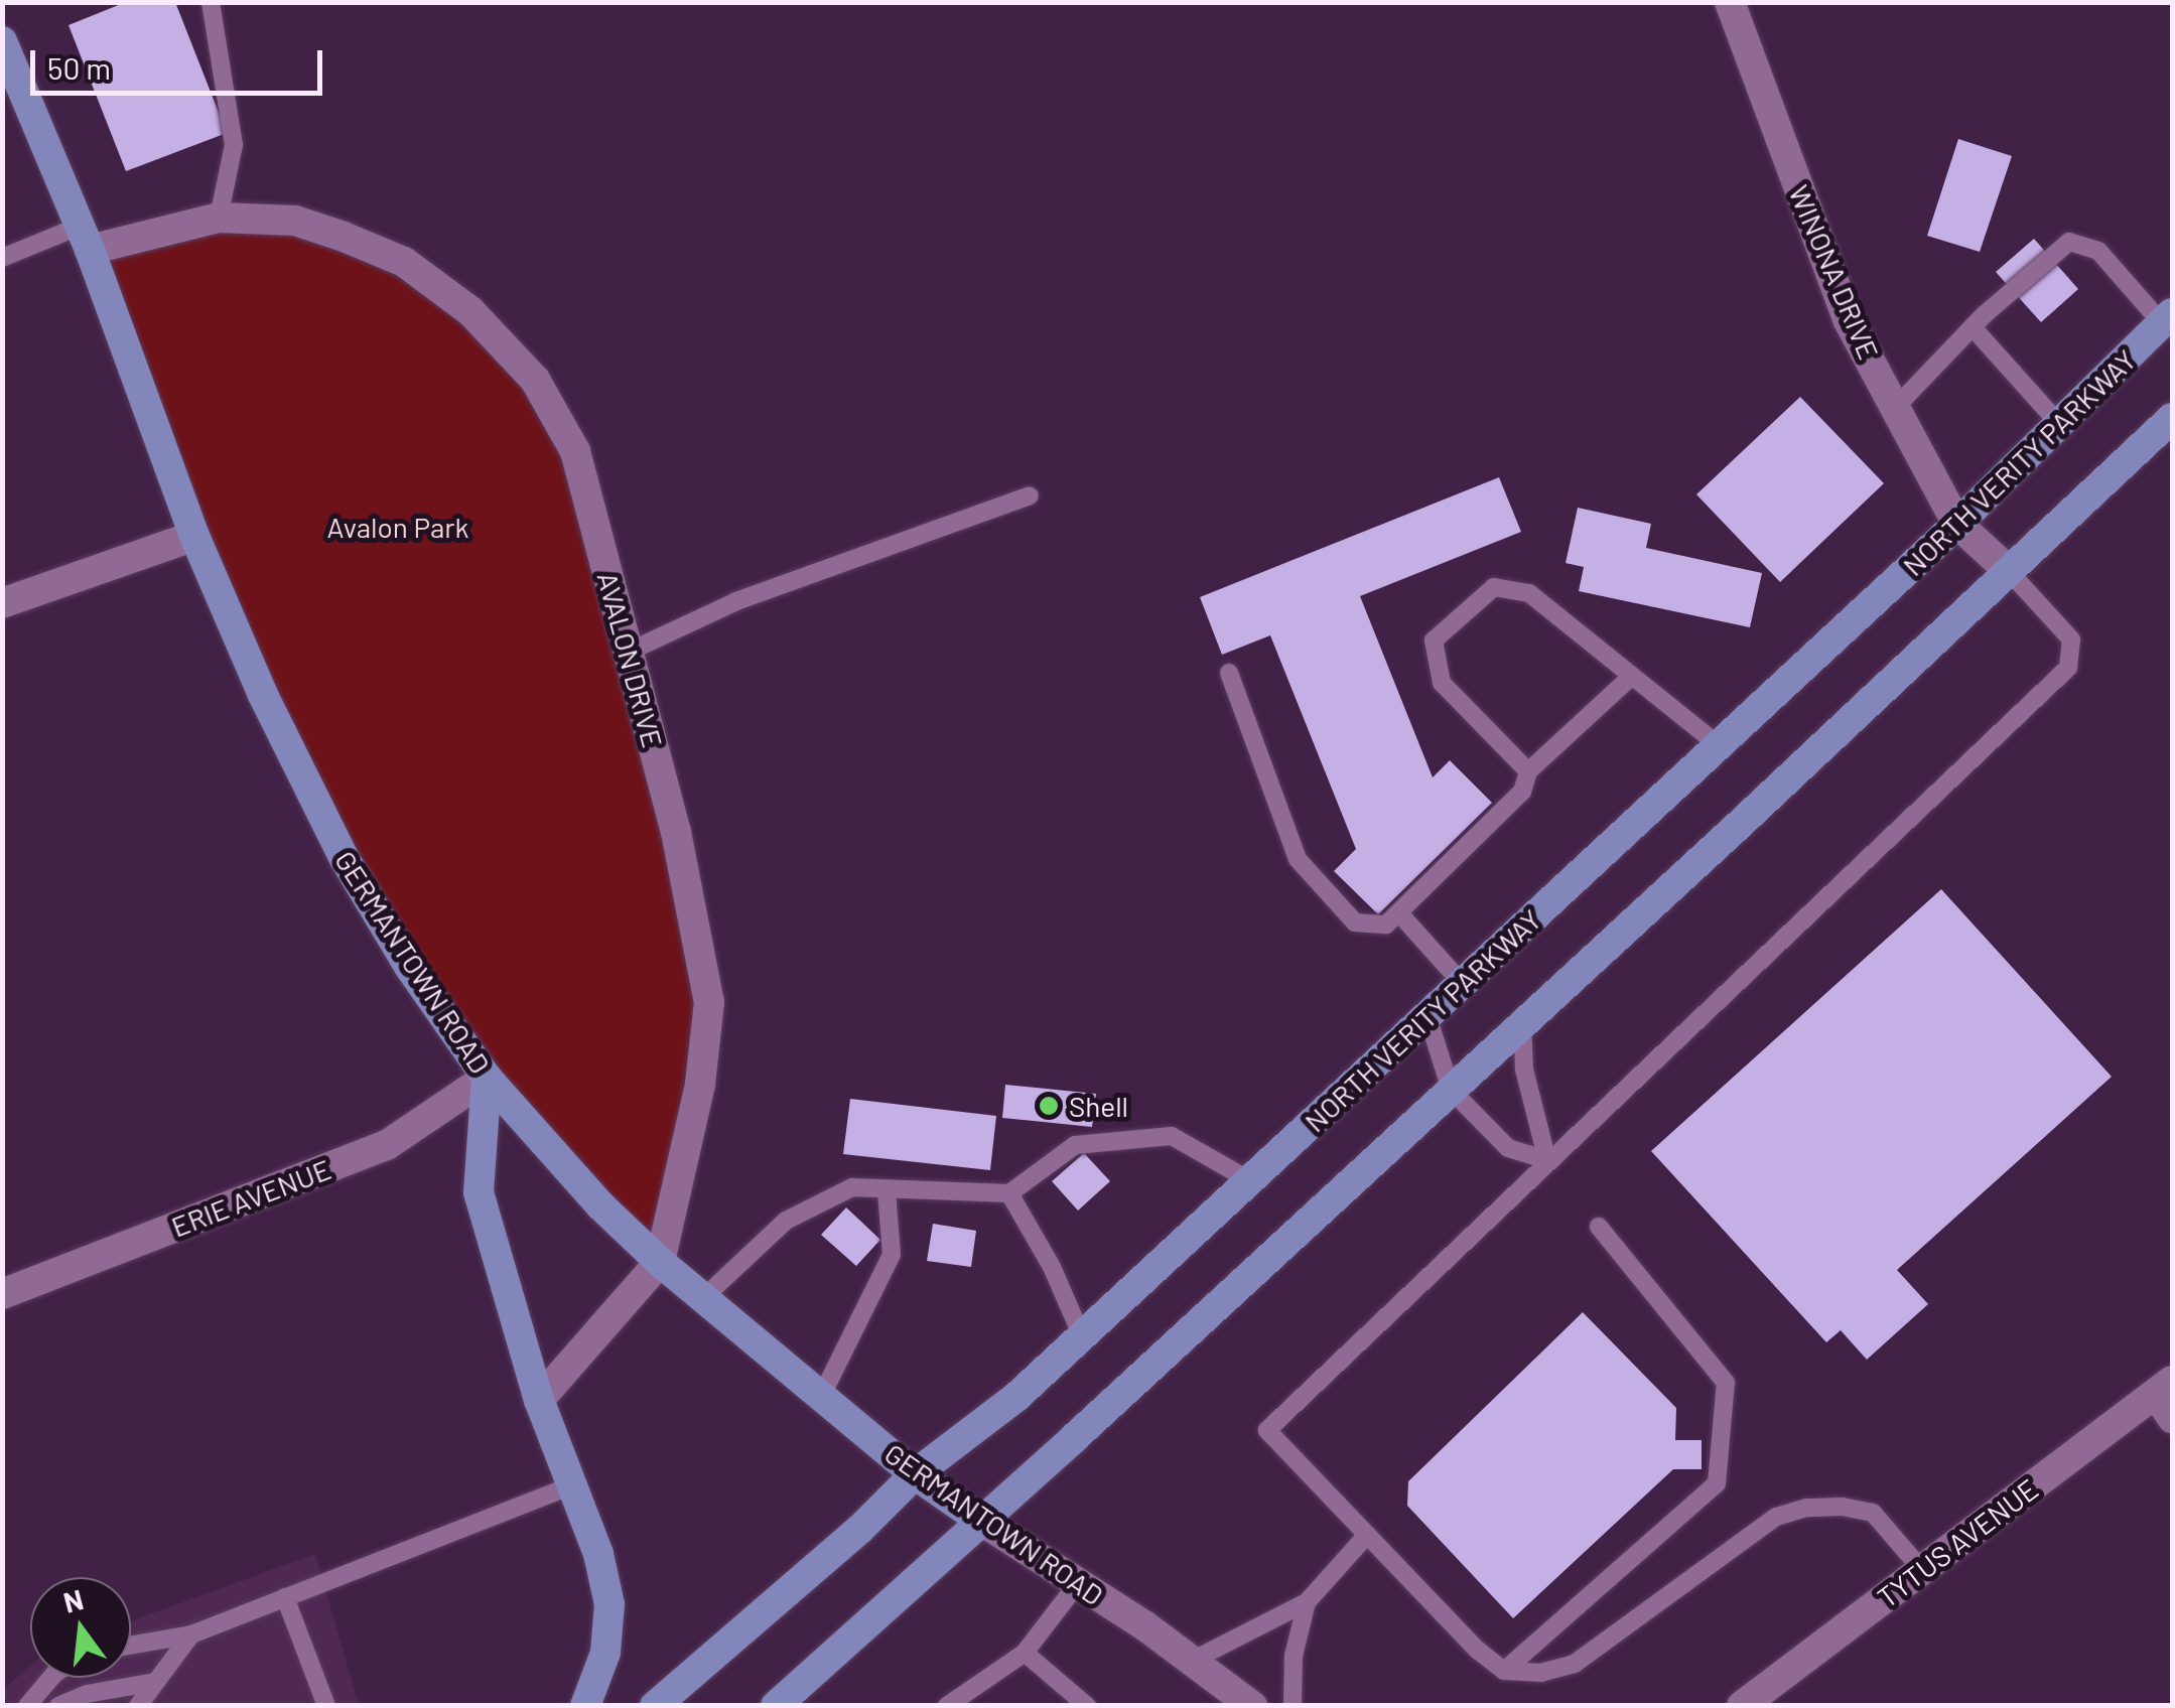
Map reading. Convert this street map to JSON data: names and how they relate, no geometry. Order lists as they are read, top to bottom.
{
  "streets": {
    "main road": ["NORTH VERITY PARKWAY", "GERMANTOWN ROAD"],
    "street": [
      "WINONA DRIVE",
      "AVALON DRIVE",
      "ERIE AVENUE",
      "TYTUS AVENUE"
    ]
  },
  "crossings": [
    ["WINONA DRIVE", "NORTH VERITY PARKWAY"],
    ["NORTH VERITY PARKWAY", "GERMANTOWN ROAD"],
    ["AVALON DRIVE", "GERMANTOWN ROAD"],
    ["GERMANTOWN ROAD", "ERIE AVENUE"]
  ],
  "parks": ["Avalon Park"],
  "places": ["Shell"],
  "scale_bar": "50 m",
  "north": "top"
}
